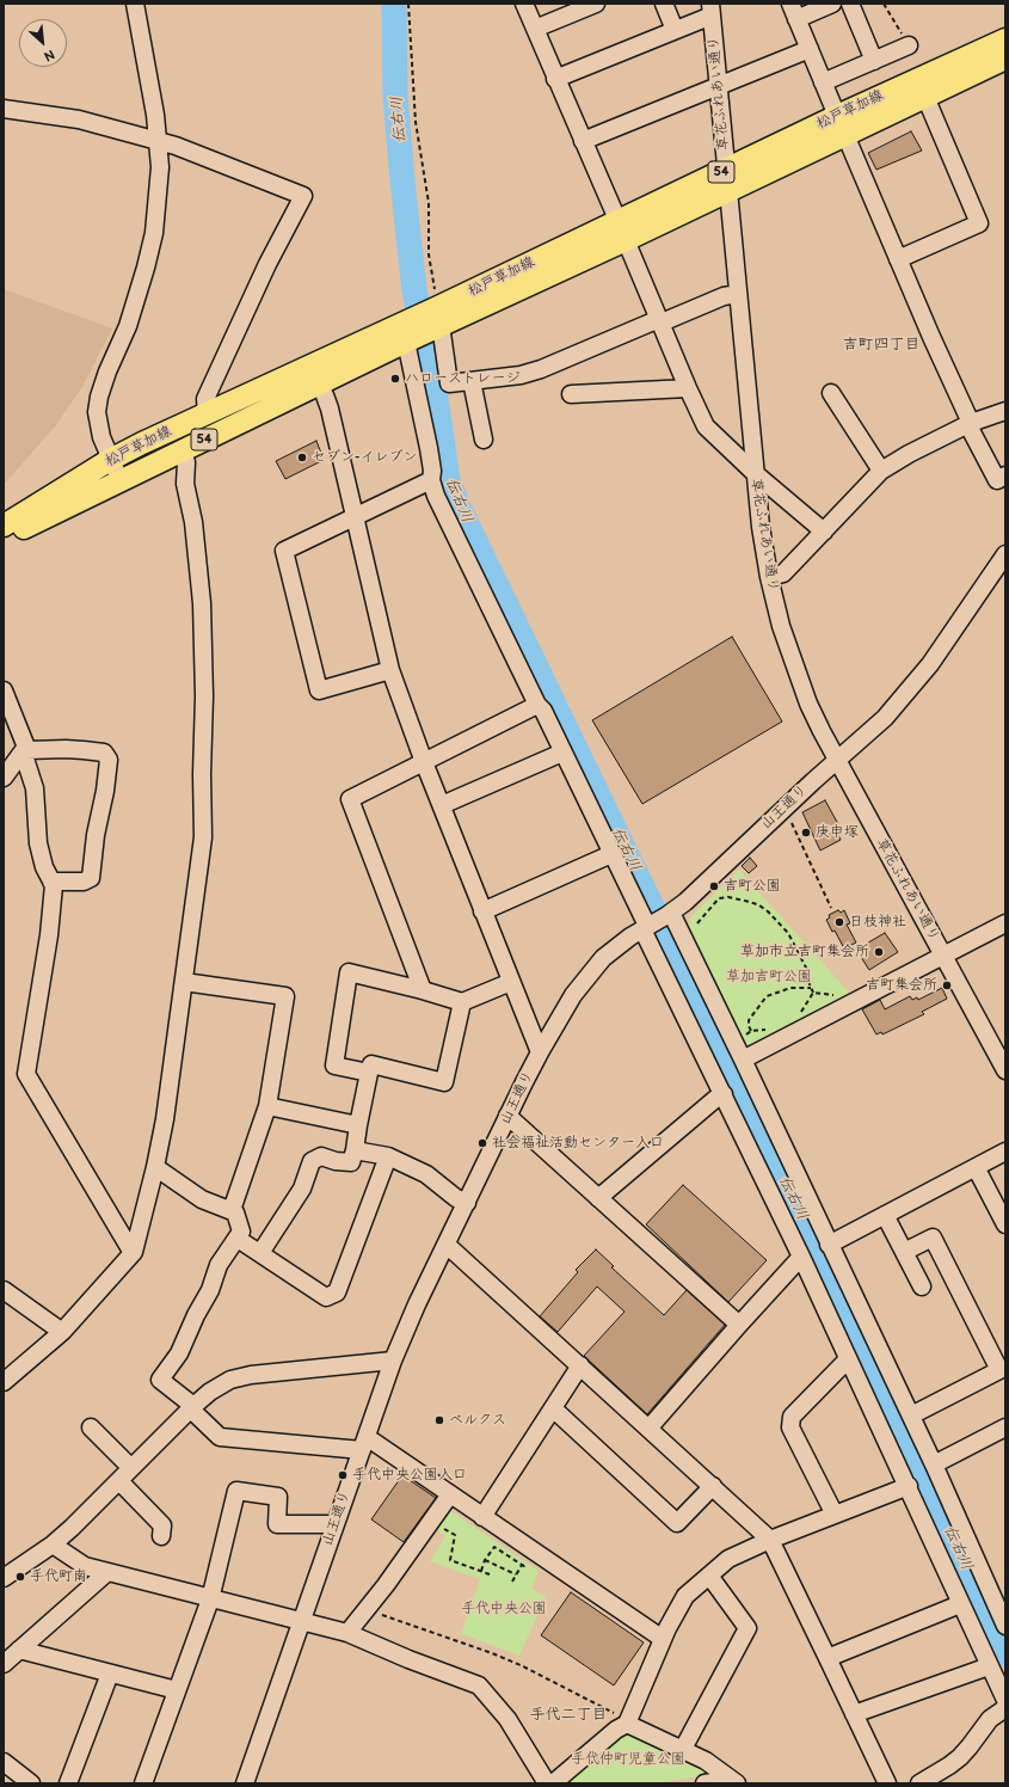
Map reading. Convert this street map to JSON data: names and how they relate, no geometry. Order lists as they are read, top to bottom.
{
  "streets": {
    "main road": ["松戸草加線", "54"],
    "street": ["草花ふれあい通り", "山王通り"]
  },
  "crossings": [
    ["草花ふれあい通り", "松戸草加線"],
    ["草花ふれあい通り", "山王通り"]
  ],
  "districts": ["吉町四丁目", "手代二丁目"],
  "water": ["伝右川"],
  "parks": ["草加吉町公園", "手代中央公園", "手代仲町児童公園"],
  "places": [
    "ハローストレージ",
    "セブン-イレブン",
    "庚申塚",
    "吉町公園",
    "日枝神社",
    "草加市立吉町集会所",
    "吉町集会所",
    "社会福祉活動センター入口",
    "ベルクス",
    "手代中央公園入口",
    "手代町南"
  ],
  "north": "bottom right"
}
